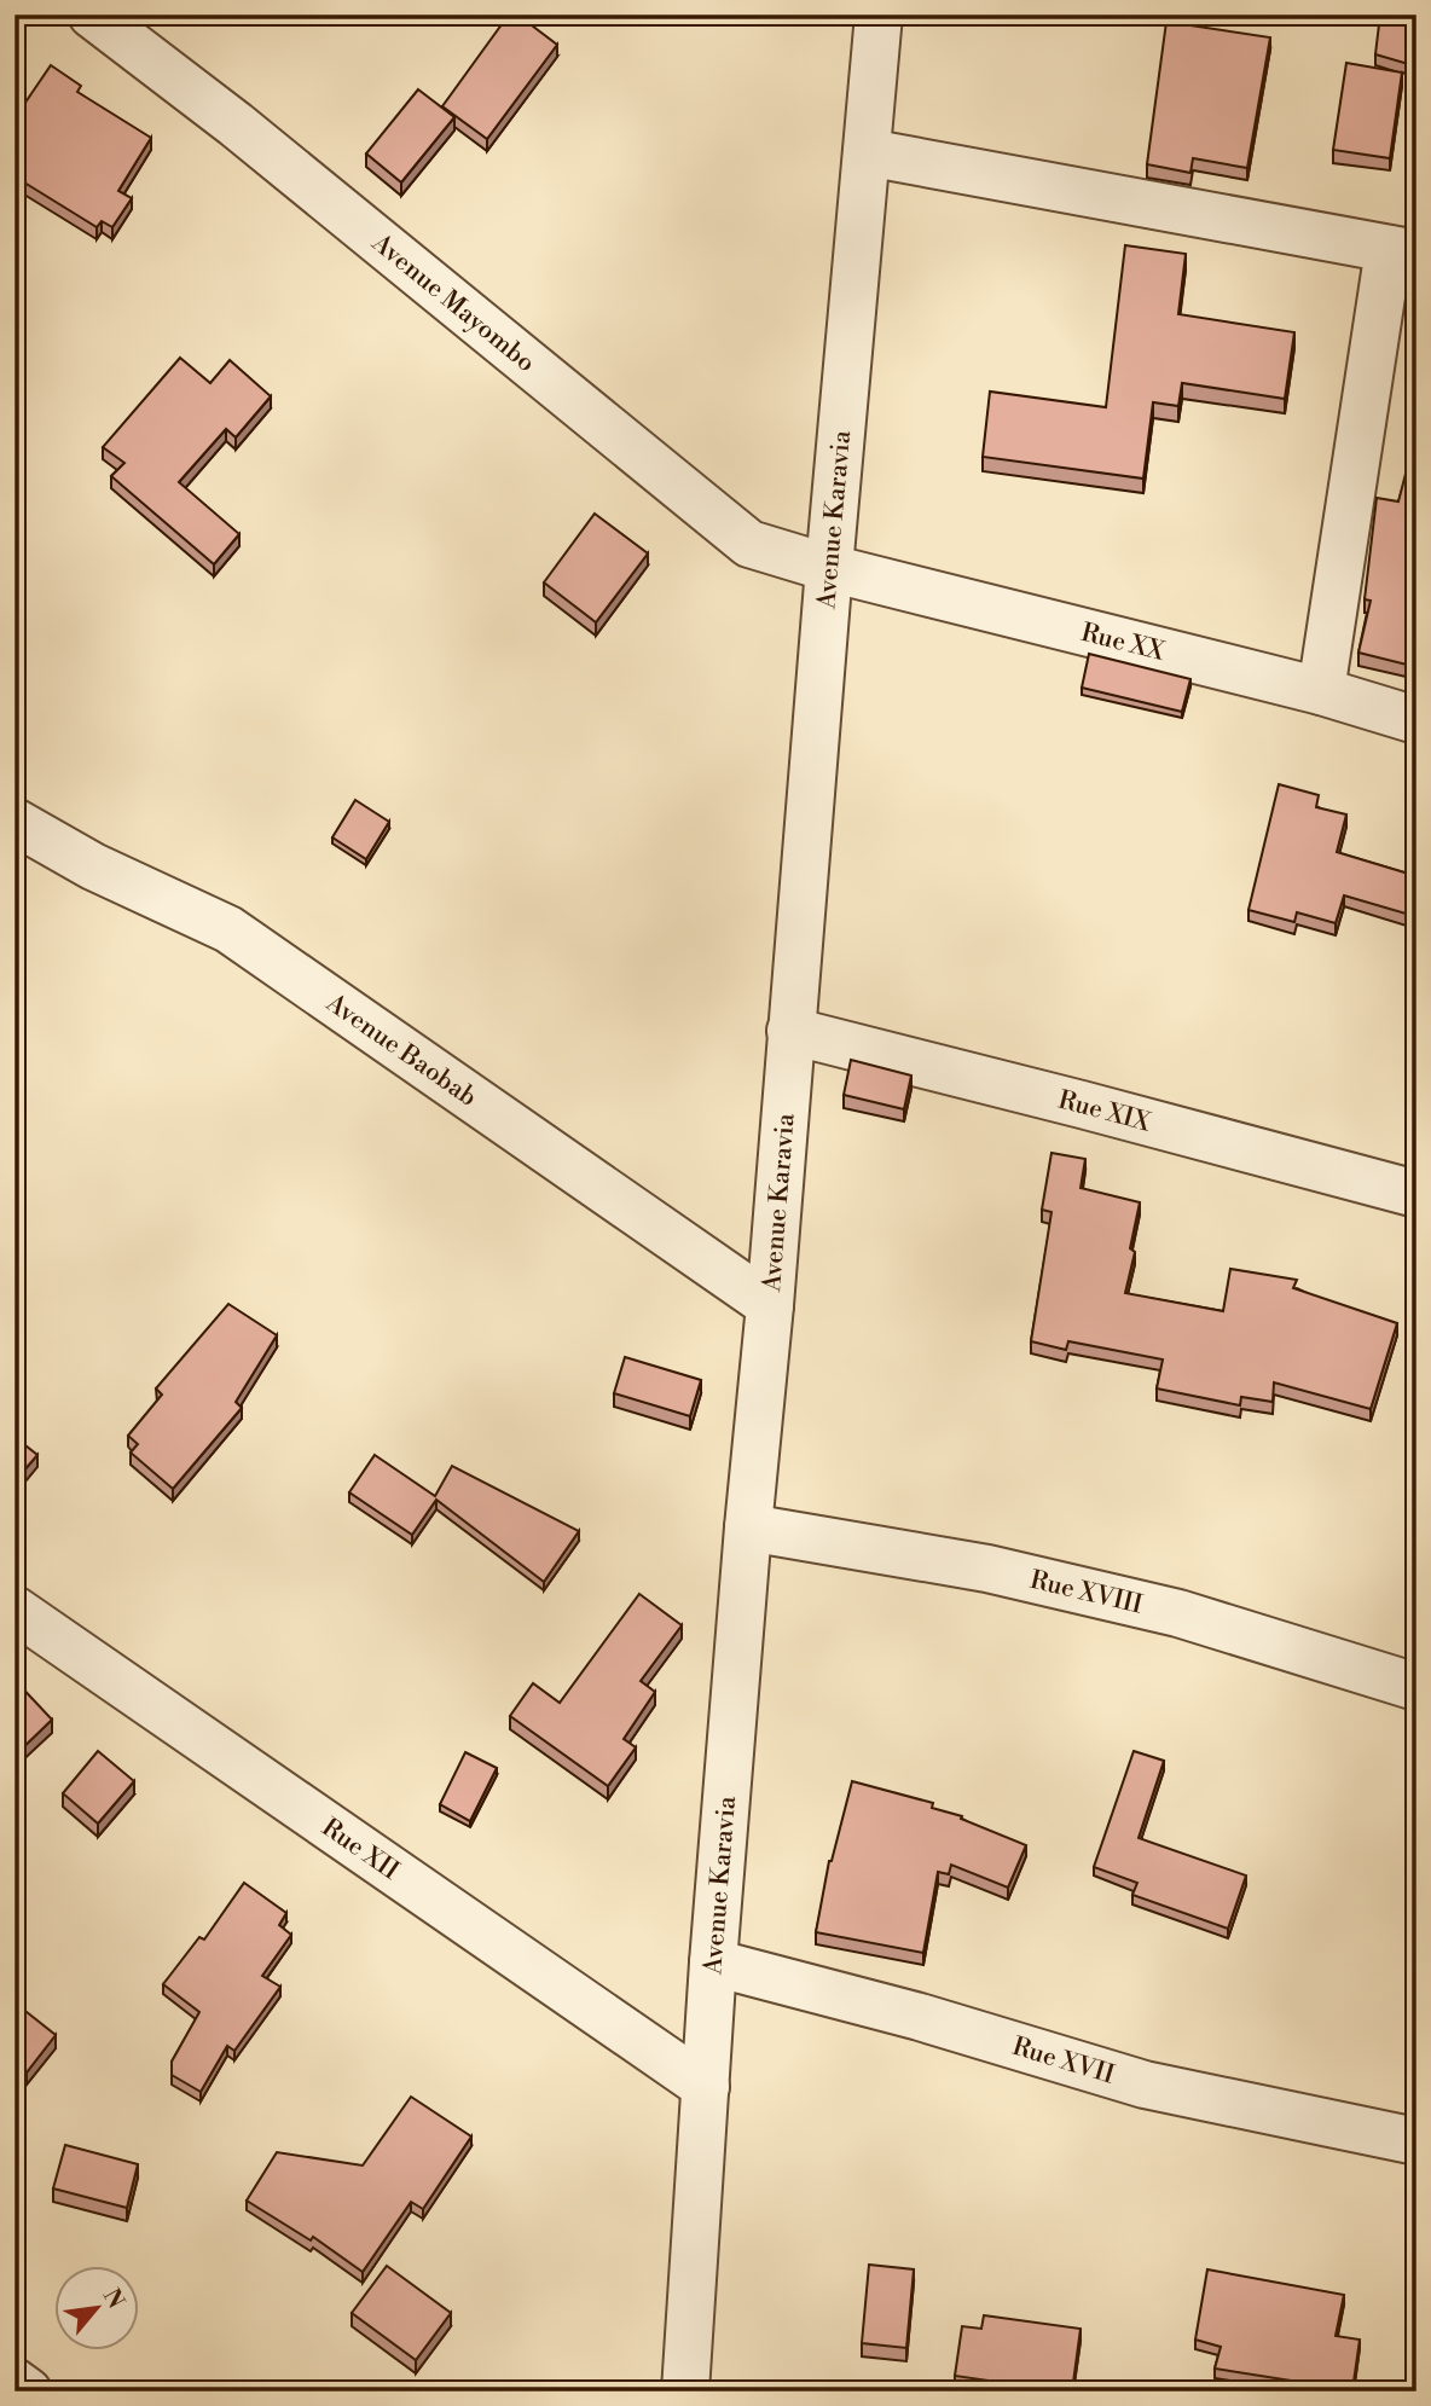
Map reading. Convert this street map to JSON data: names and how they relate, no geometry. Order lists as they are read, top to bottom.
{
  "streets": {
    "street": [
      "Avenue Mayombo",
      "Avenue Karavia",
      "Rue XX",
      "Avenue Baobab",
      "Rue XIX",
      "Rue XVIII",
      "Rue XII",
      "Rue XVII"
    ]
  },
  "crossings": [
    ["Avenue Mayombo", "Avenue Karavia"],
    ["Avenue Mayombo", "Rue XX"],
    ["Avenue Karavia", "Rue XX"],
    ["Avenue Karavia", "Avenue Baobab"],
    ["Avenue Karavia", "Rue XIX"],
    ["Avenue Karavia", "Rue XVIII"],
    ["Avenue Karavia", "Rue XII"],
    ["Avenue Karavia", "Rue XVII"]
  ],
  "north": "top right"
}
